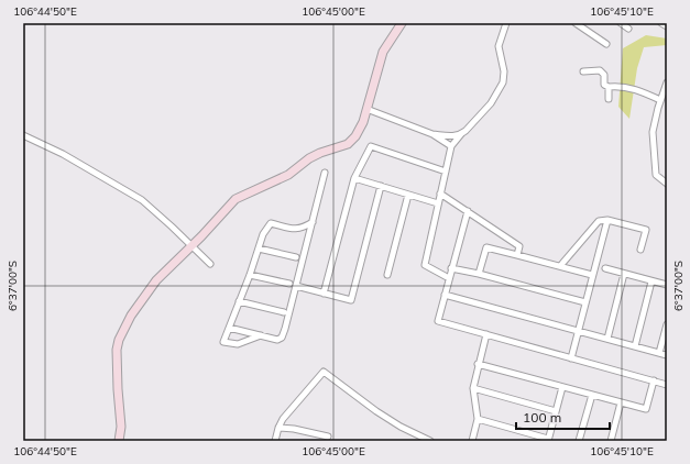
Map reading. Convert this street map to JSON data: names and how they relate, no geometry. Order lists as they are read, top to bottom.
{
  "scale_bar": "100 m",
  "coordinates": [
    "106°44'50\"E",
    "106°45'00\"E",
    "106°45'10\"E",
    "6°37'00\"S"
  ]
}
